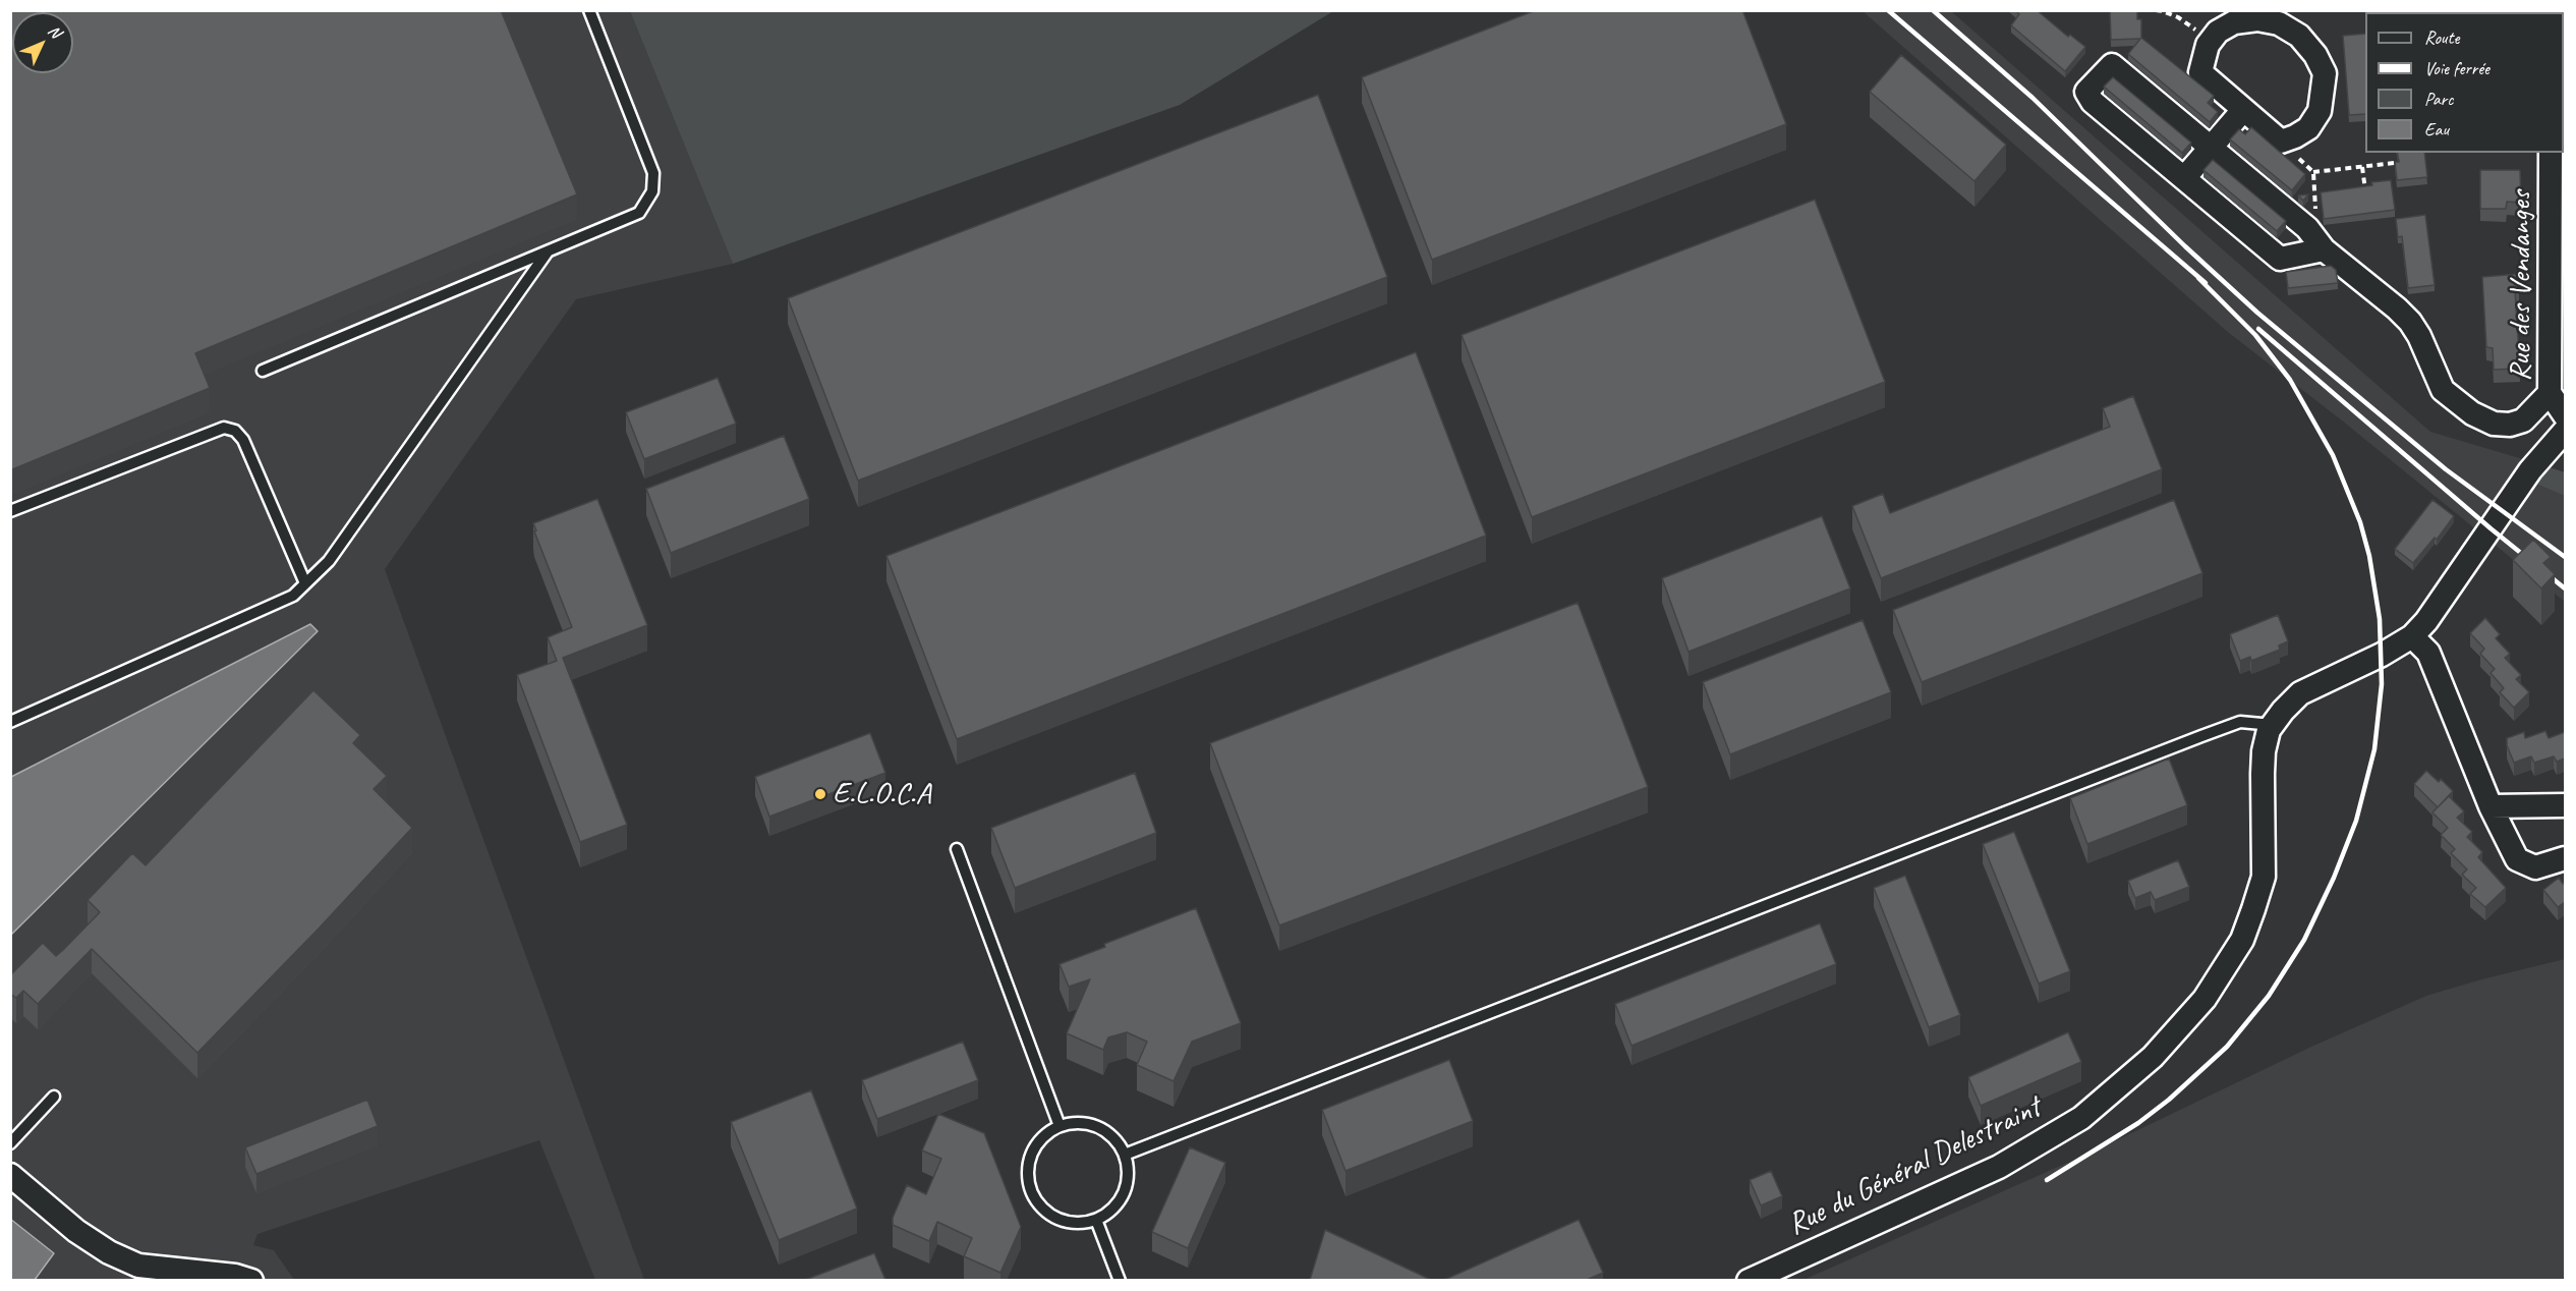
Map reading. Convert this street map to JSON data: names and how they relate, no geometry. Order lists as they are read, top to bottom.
{
  "streets": {
    "street": ["Rue des Vendanges", "Rue du Général Delestraint"]
  },
  "places": ["E.L.O.C.A"],
  "legend": [
    "Route",
    "Voie ferrée",
    "Parc",
    "Eau"
  ],
  "north": "top right"
}
